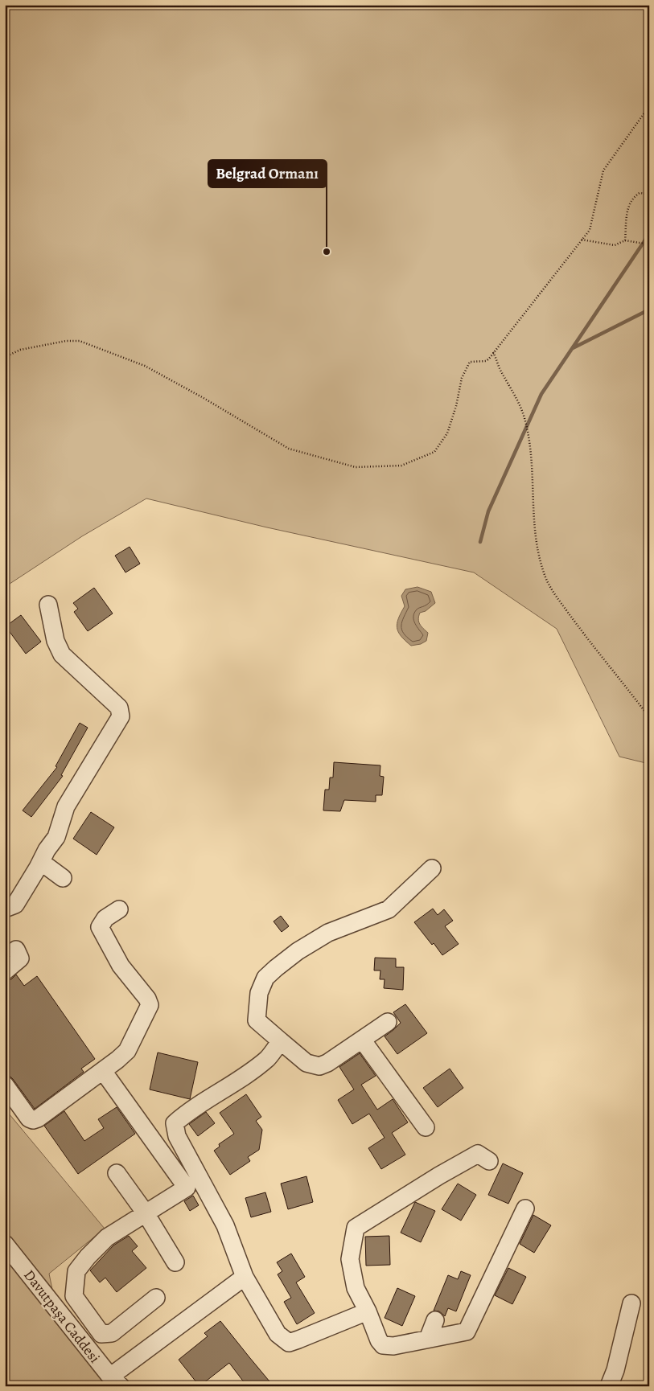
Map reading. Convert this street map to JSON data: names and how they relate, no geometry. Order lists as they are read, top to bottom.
{
  "streets": {
    "street": ["Davutpaşa Caddesi"]
  },
  "places": ["Belgrad Ormanı"]
}
